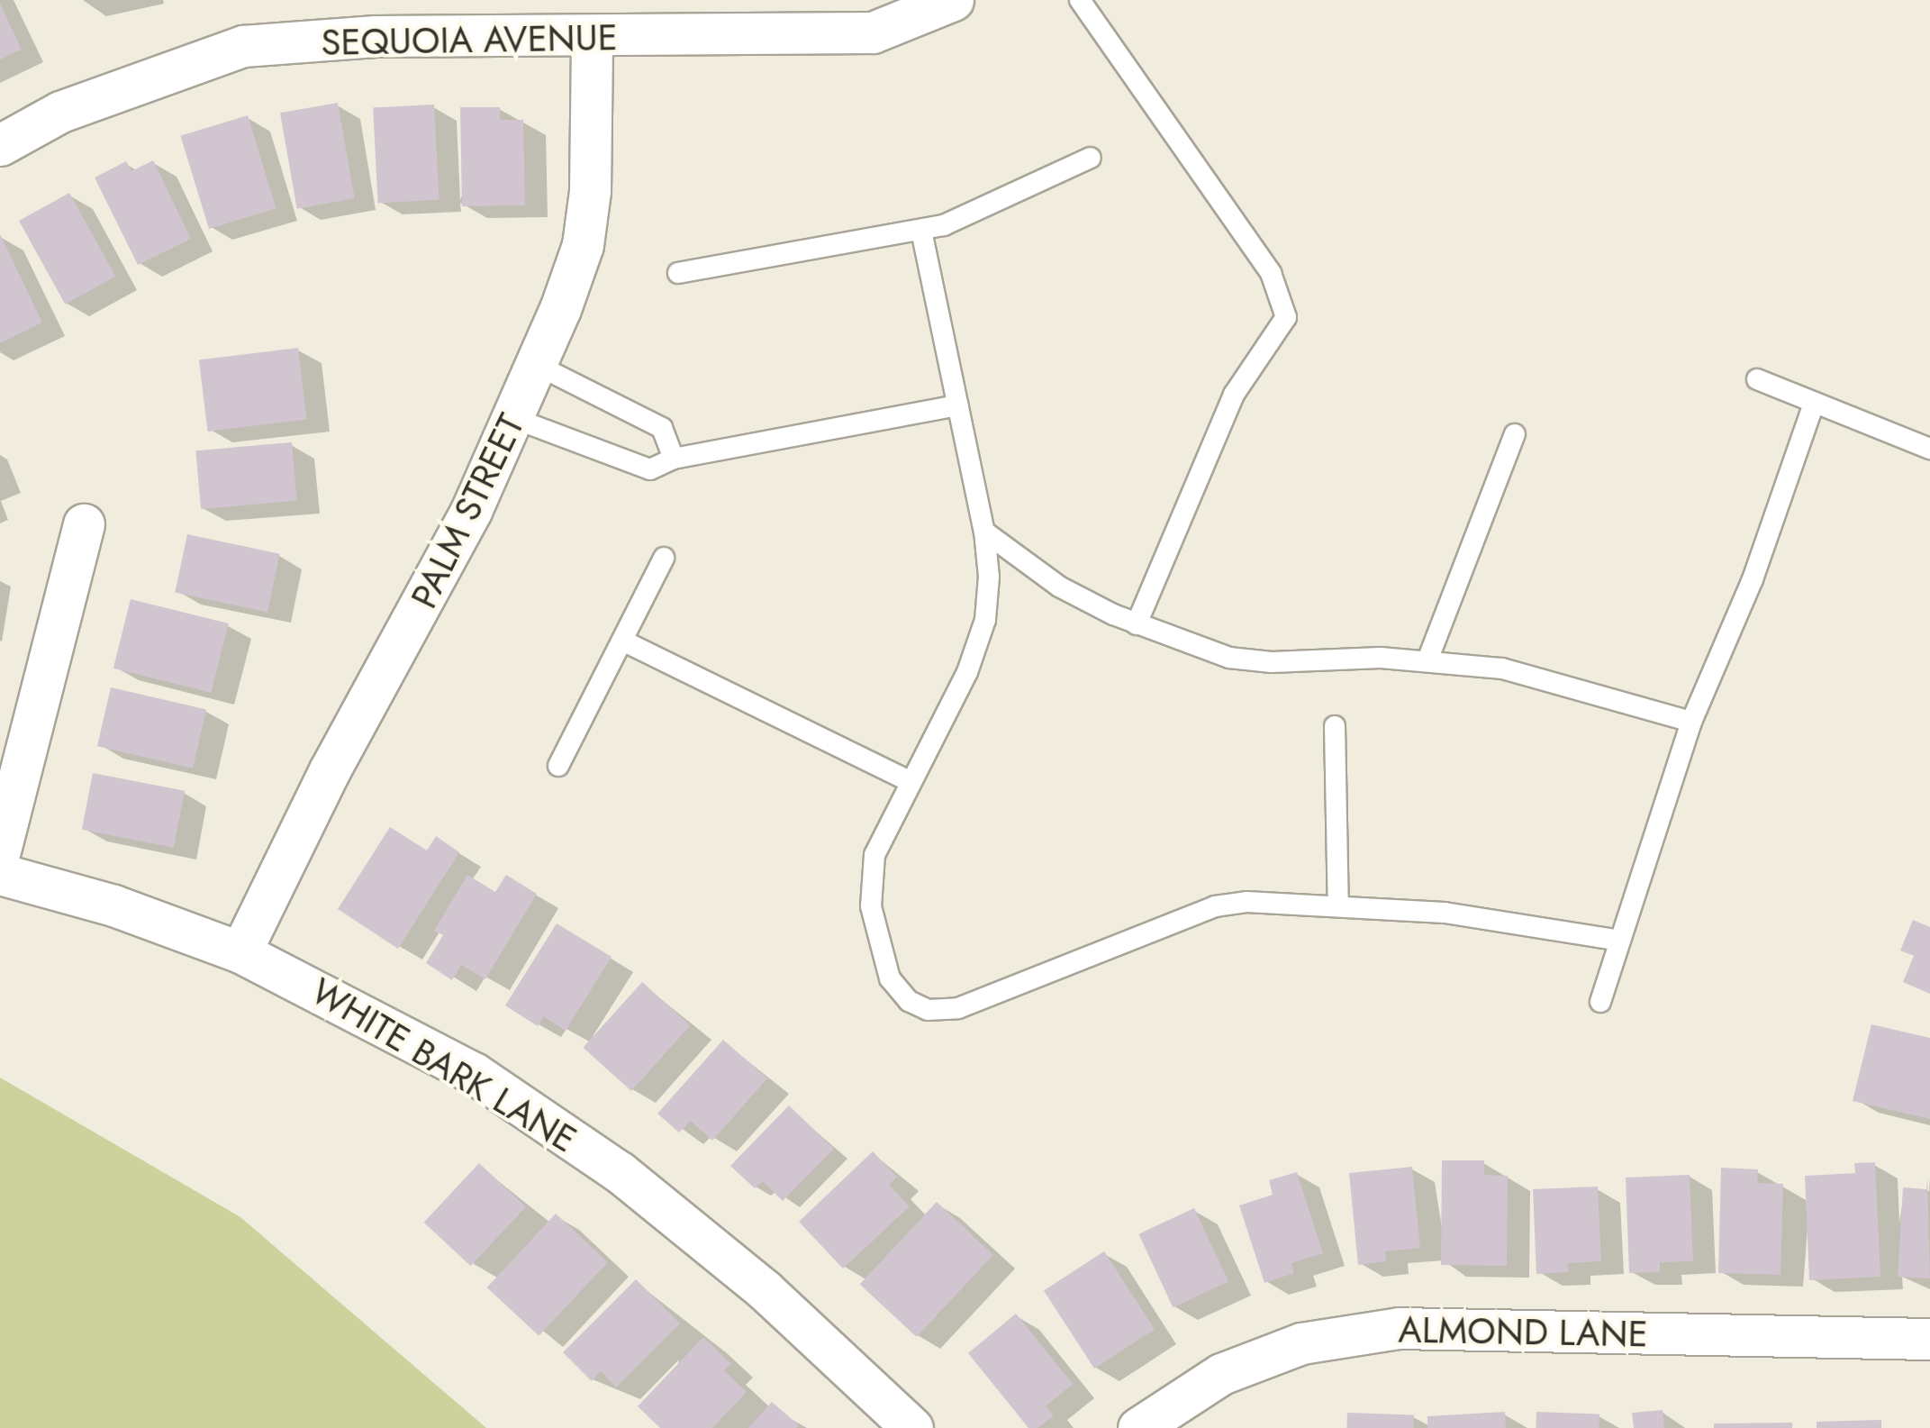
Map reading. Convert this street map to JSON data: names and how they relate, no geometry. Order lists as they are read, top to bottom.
{
  "streets": {
    "street": [
      "SEQUOIA AVENUE",
      "PALM STREET",
      "WHITE BARK LANE",
      "ALMOND LANE"
    ]
  },
  "crossings": [
    ["SEQUOIA AVENUE", "PALM STREET"],
    ["PALM STREET", "WHITE BARK LANE"]
  ]
}
